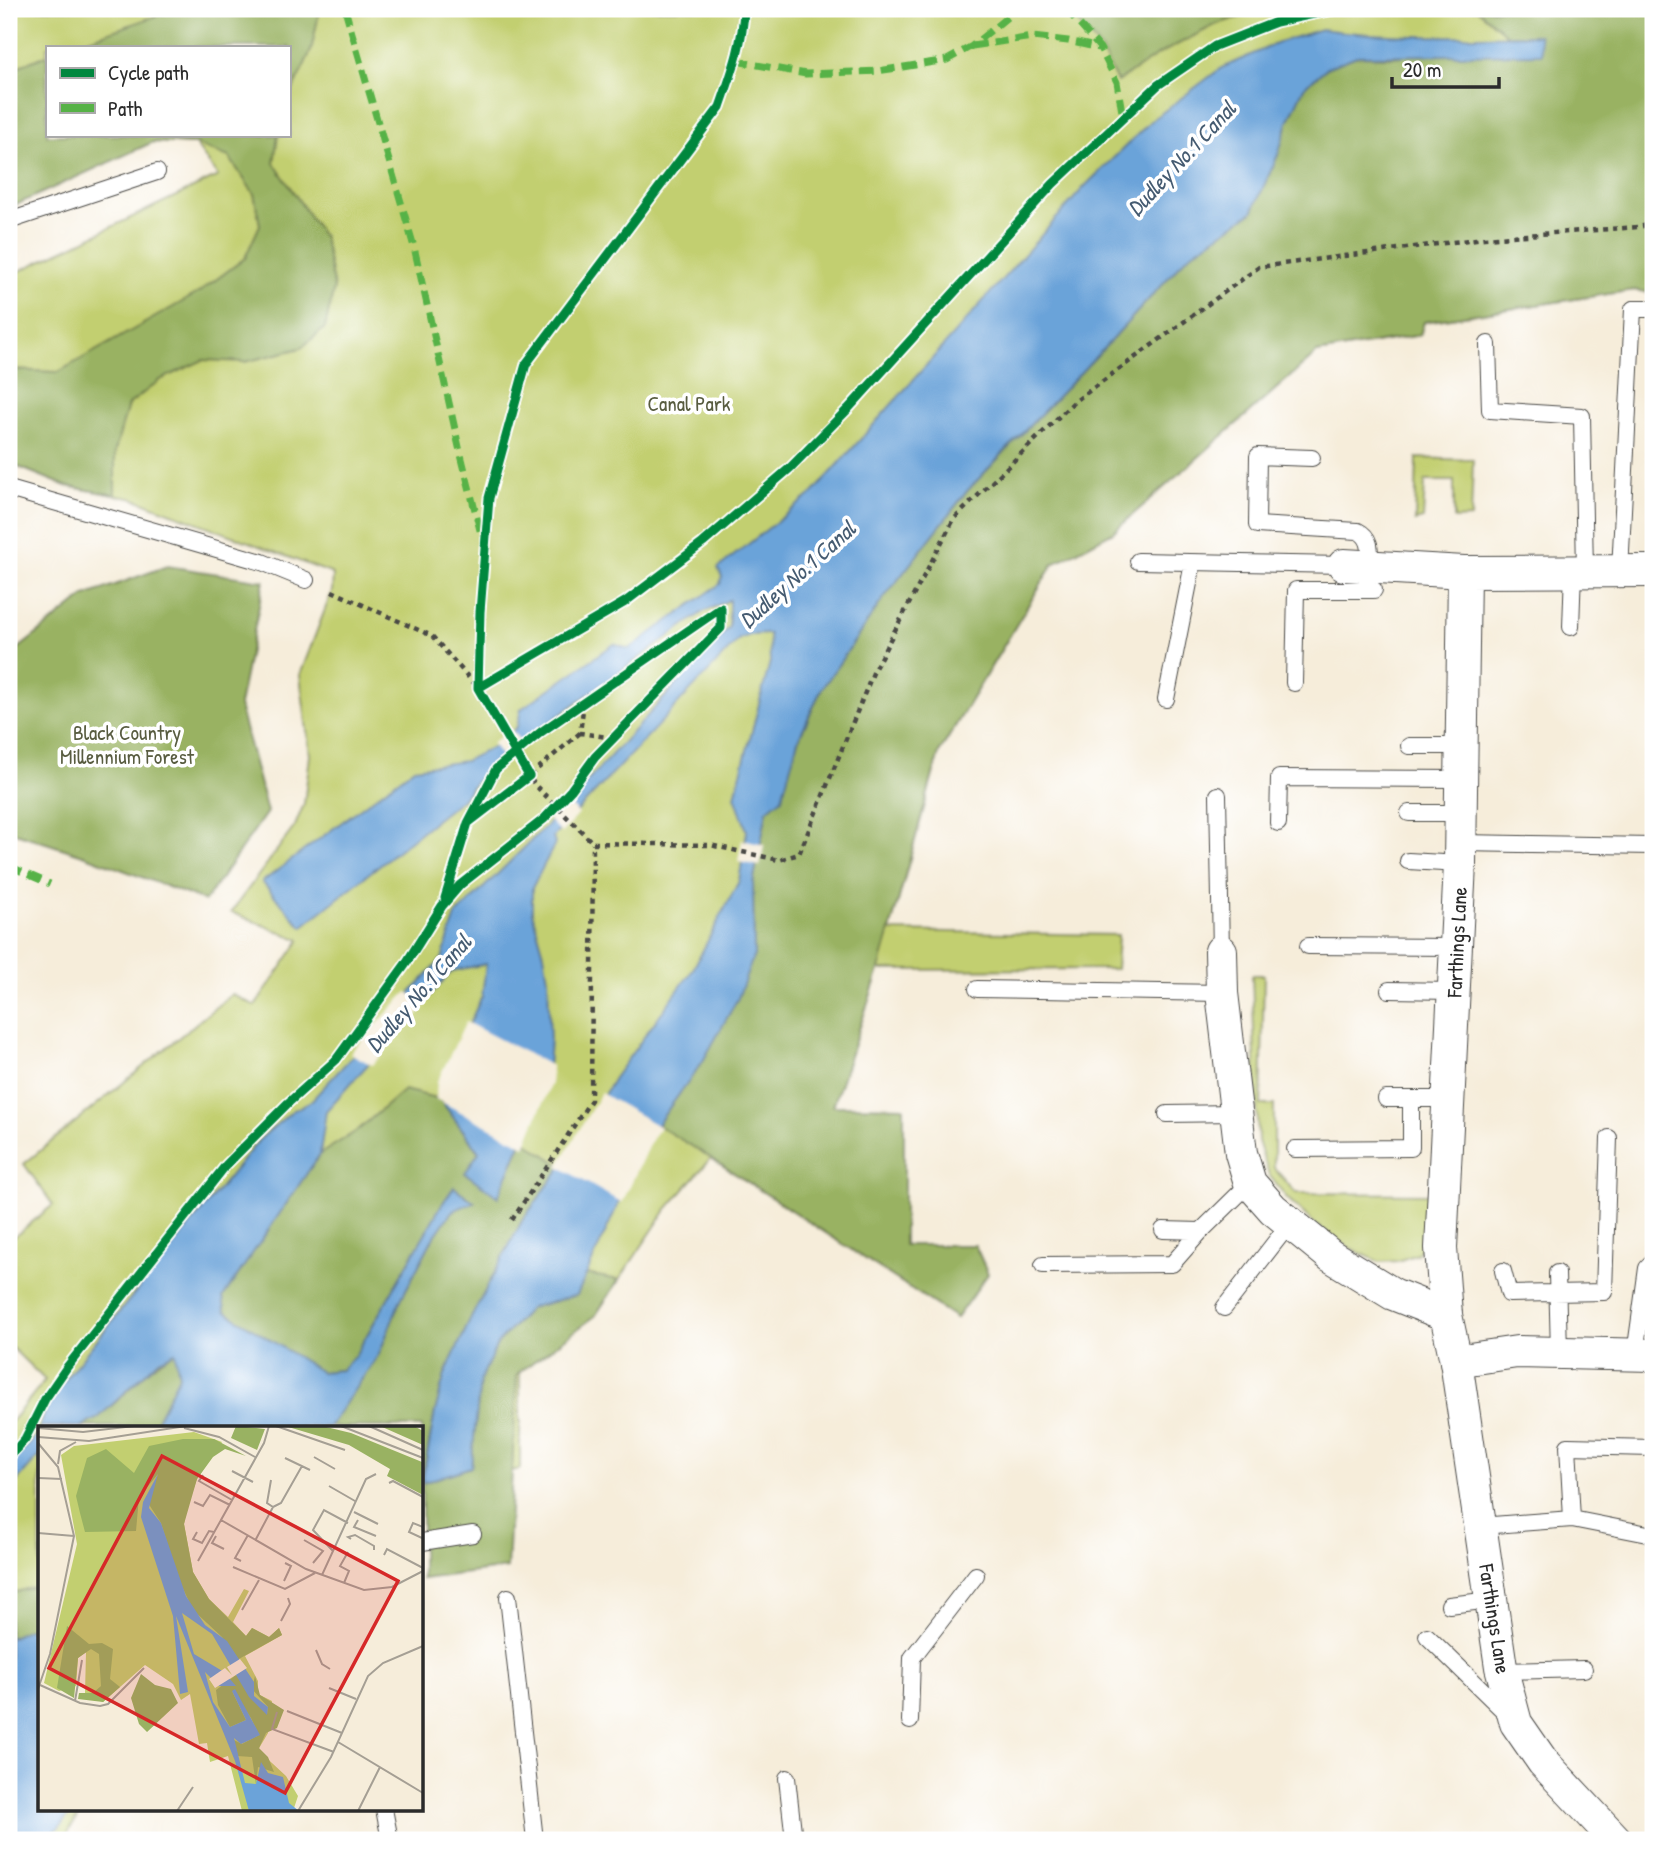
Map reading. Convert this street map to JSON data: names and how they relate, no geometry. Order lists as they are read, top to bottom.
{
  "streets": {
    "street": ["Farthings Lane"]
  },
  "water": ["Dudley No.1 Canal"],
  "parks": ["Canal Park", "Black Country Millennium Forest"],
  "legend": ["Cycle path", "Path"],
  "scale_bar": "20 m"
}
